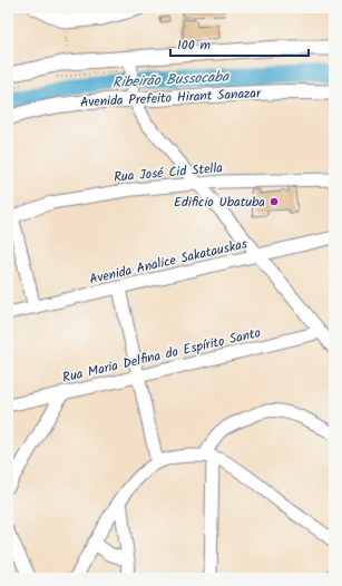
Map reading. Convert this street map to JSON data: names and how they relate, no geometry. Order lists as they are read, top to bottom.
{
  "streets": {
    "main road": ["Avenida Prefeito Hirant Sanazar"],
    "street": ["Rua José Cid Stella", "Avenida Analice Sakatauskas", "Rua Maria Delfina do Espírito Santo"]
  },
  "water": ["Ribeirão Bussocaba"],
  "places": ["Edificio Ubatuba"],
  "scale_bar": "100 m"
}
